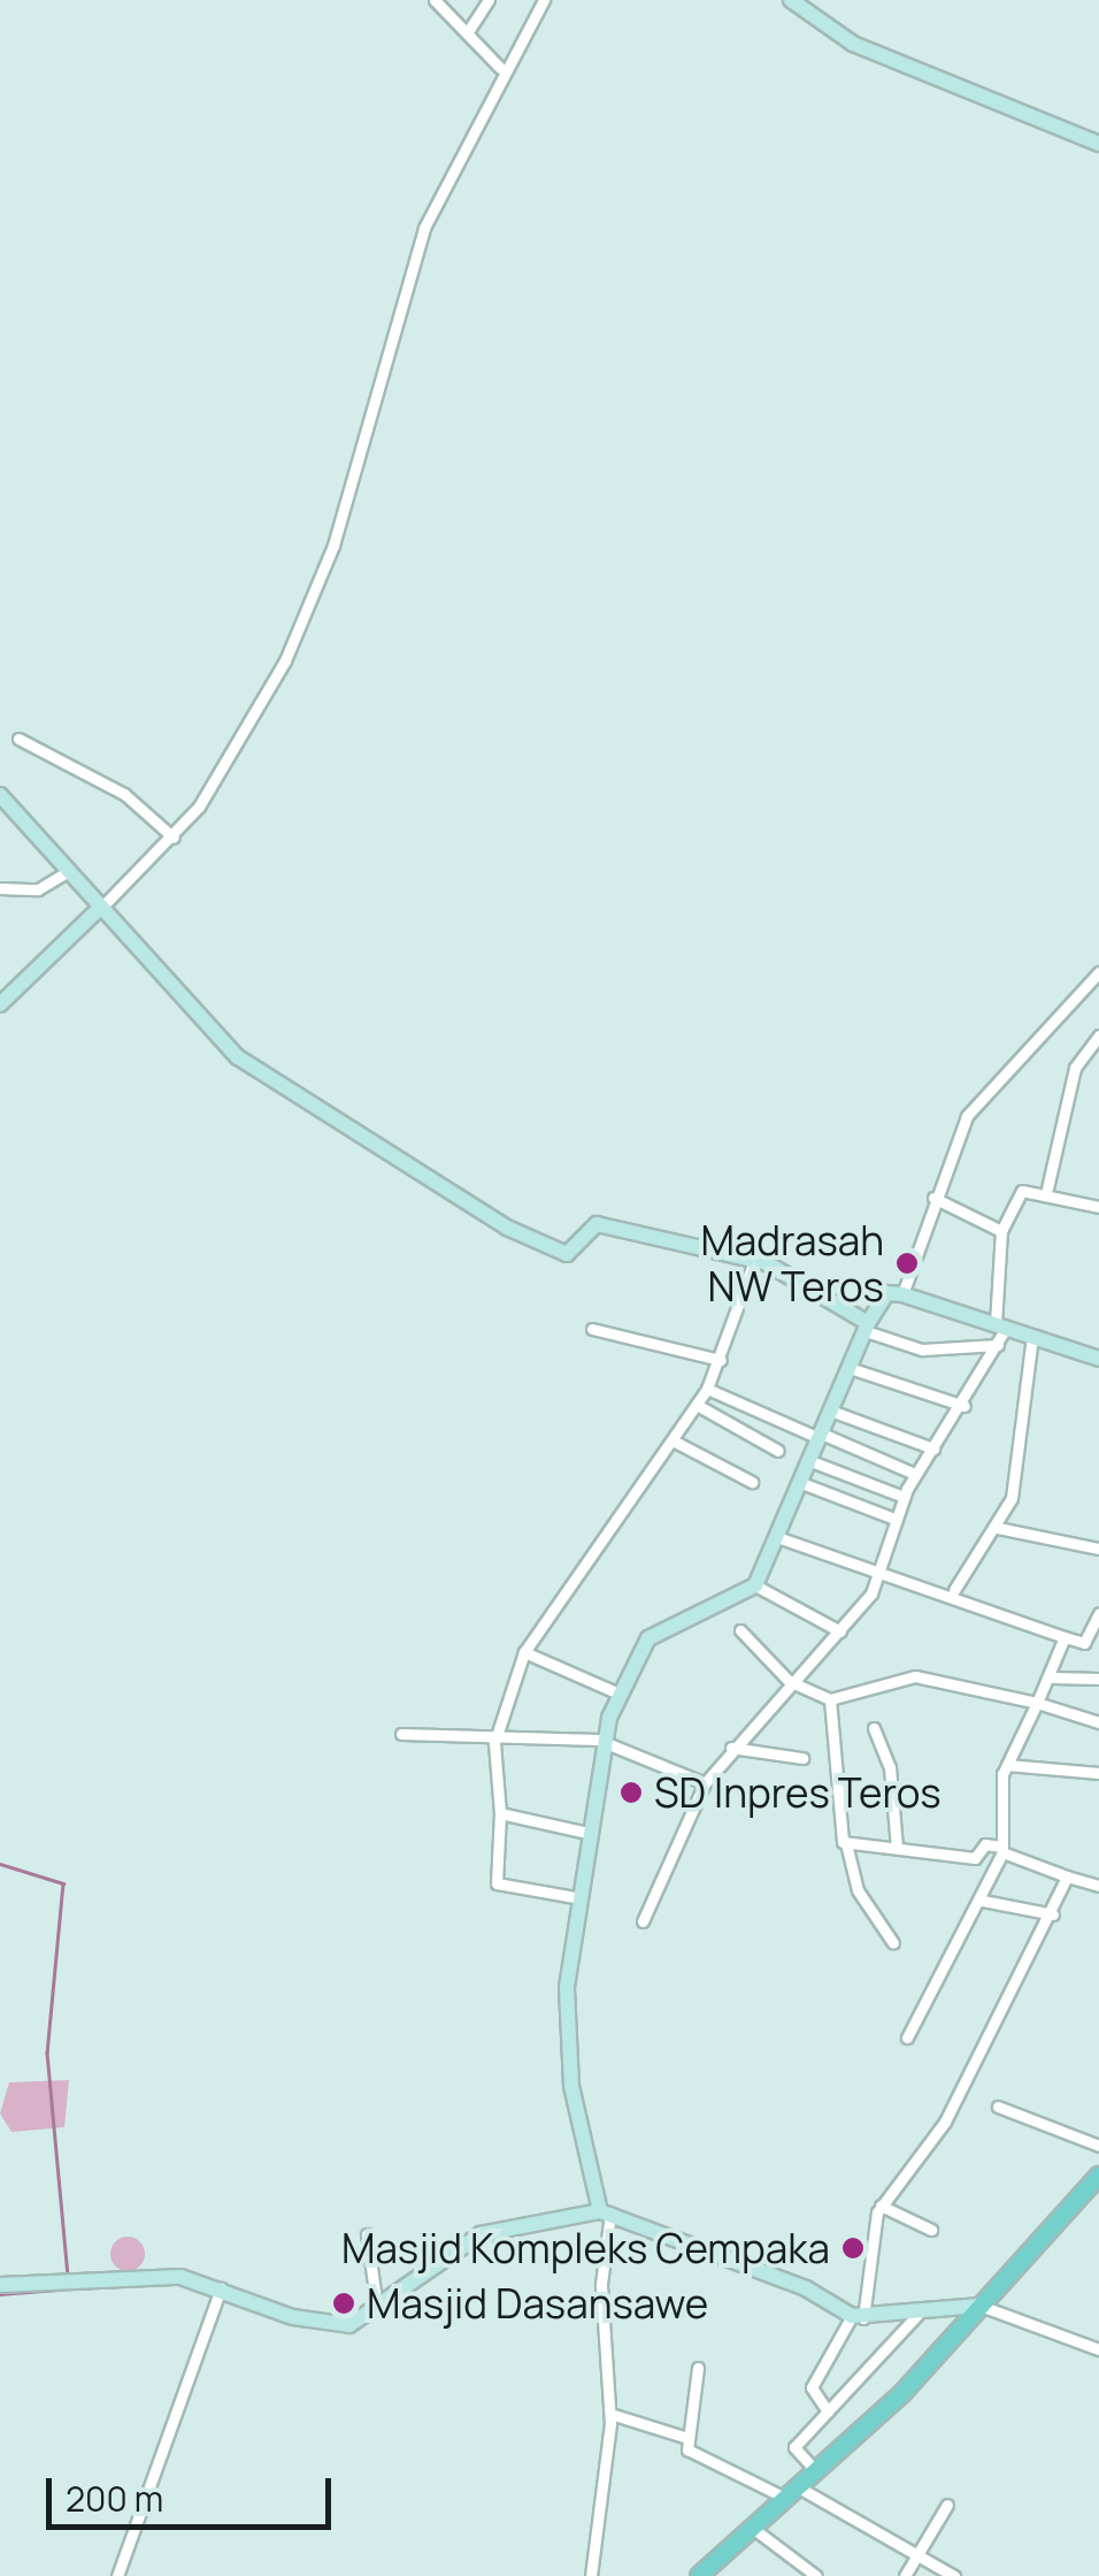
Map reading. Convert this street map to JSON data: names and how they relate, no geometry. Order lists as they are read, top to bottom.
{
  "places": [
    "Madrasah NW Teros",
    "SD Inpres Teros",
    "Masjid Kompleks Cempaka",
    "Masjid Dasansawe"
  ],
  "scale_bar": "200 m"
}
